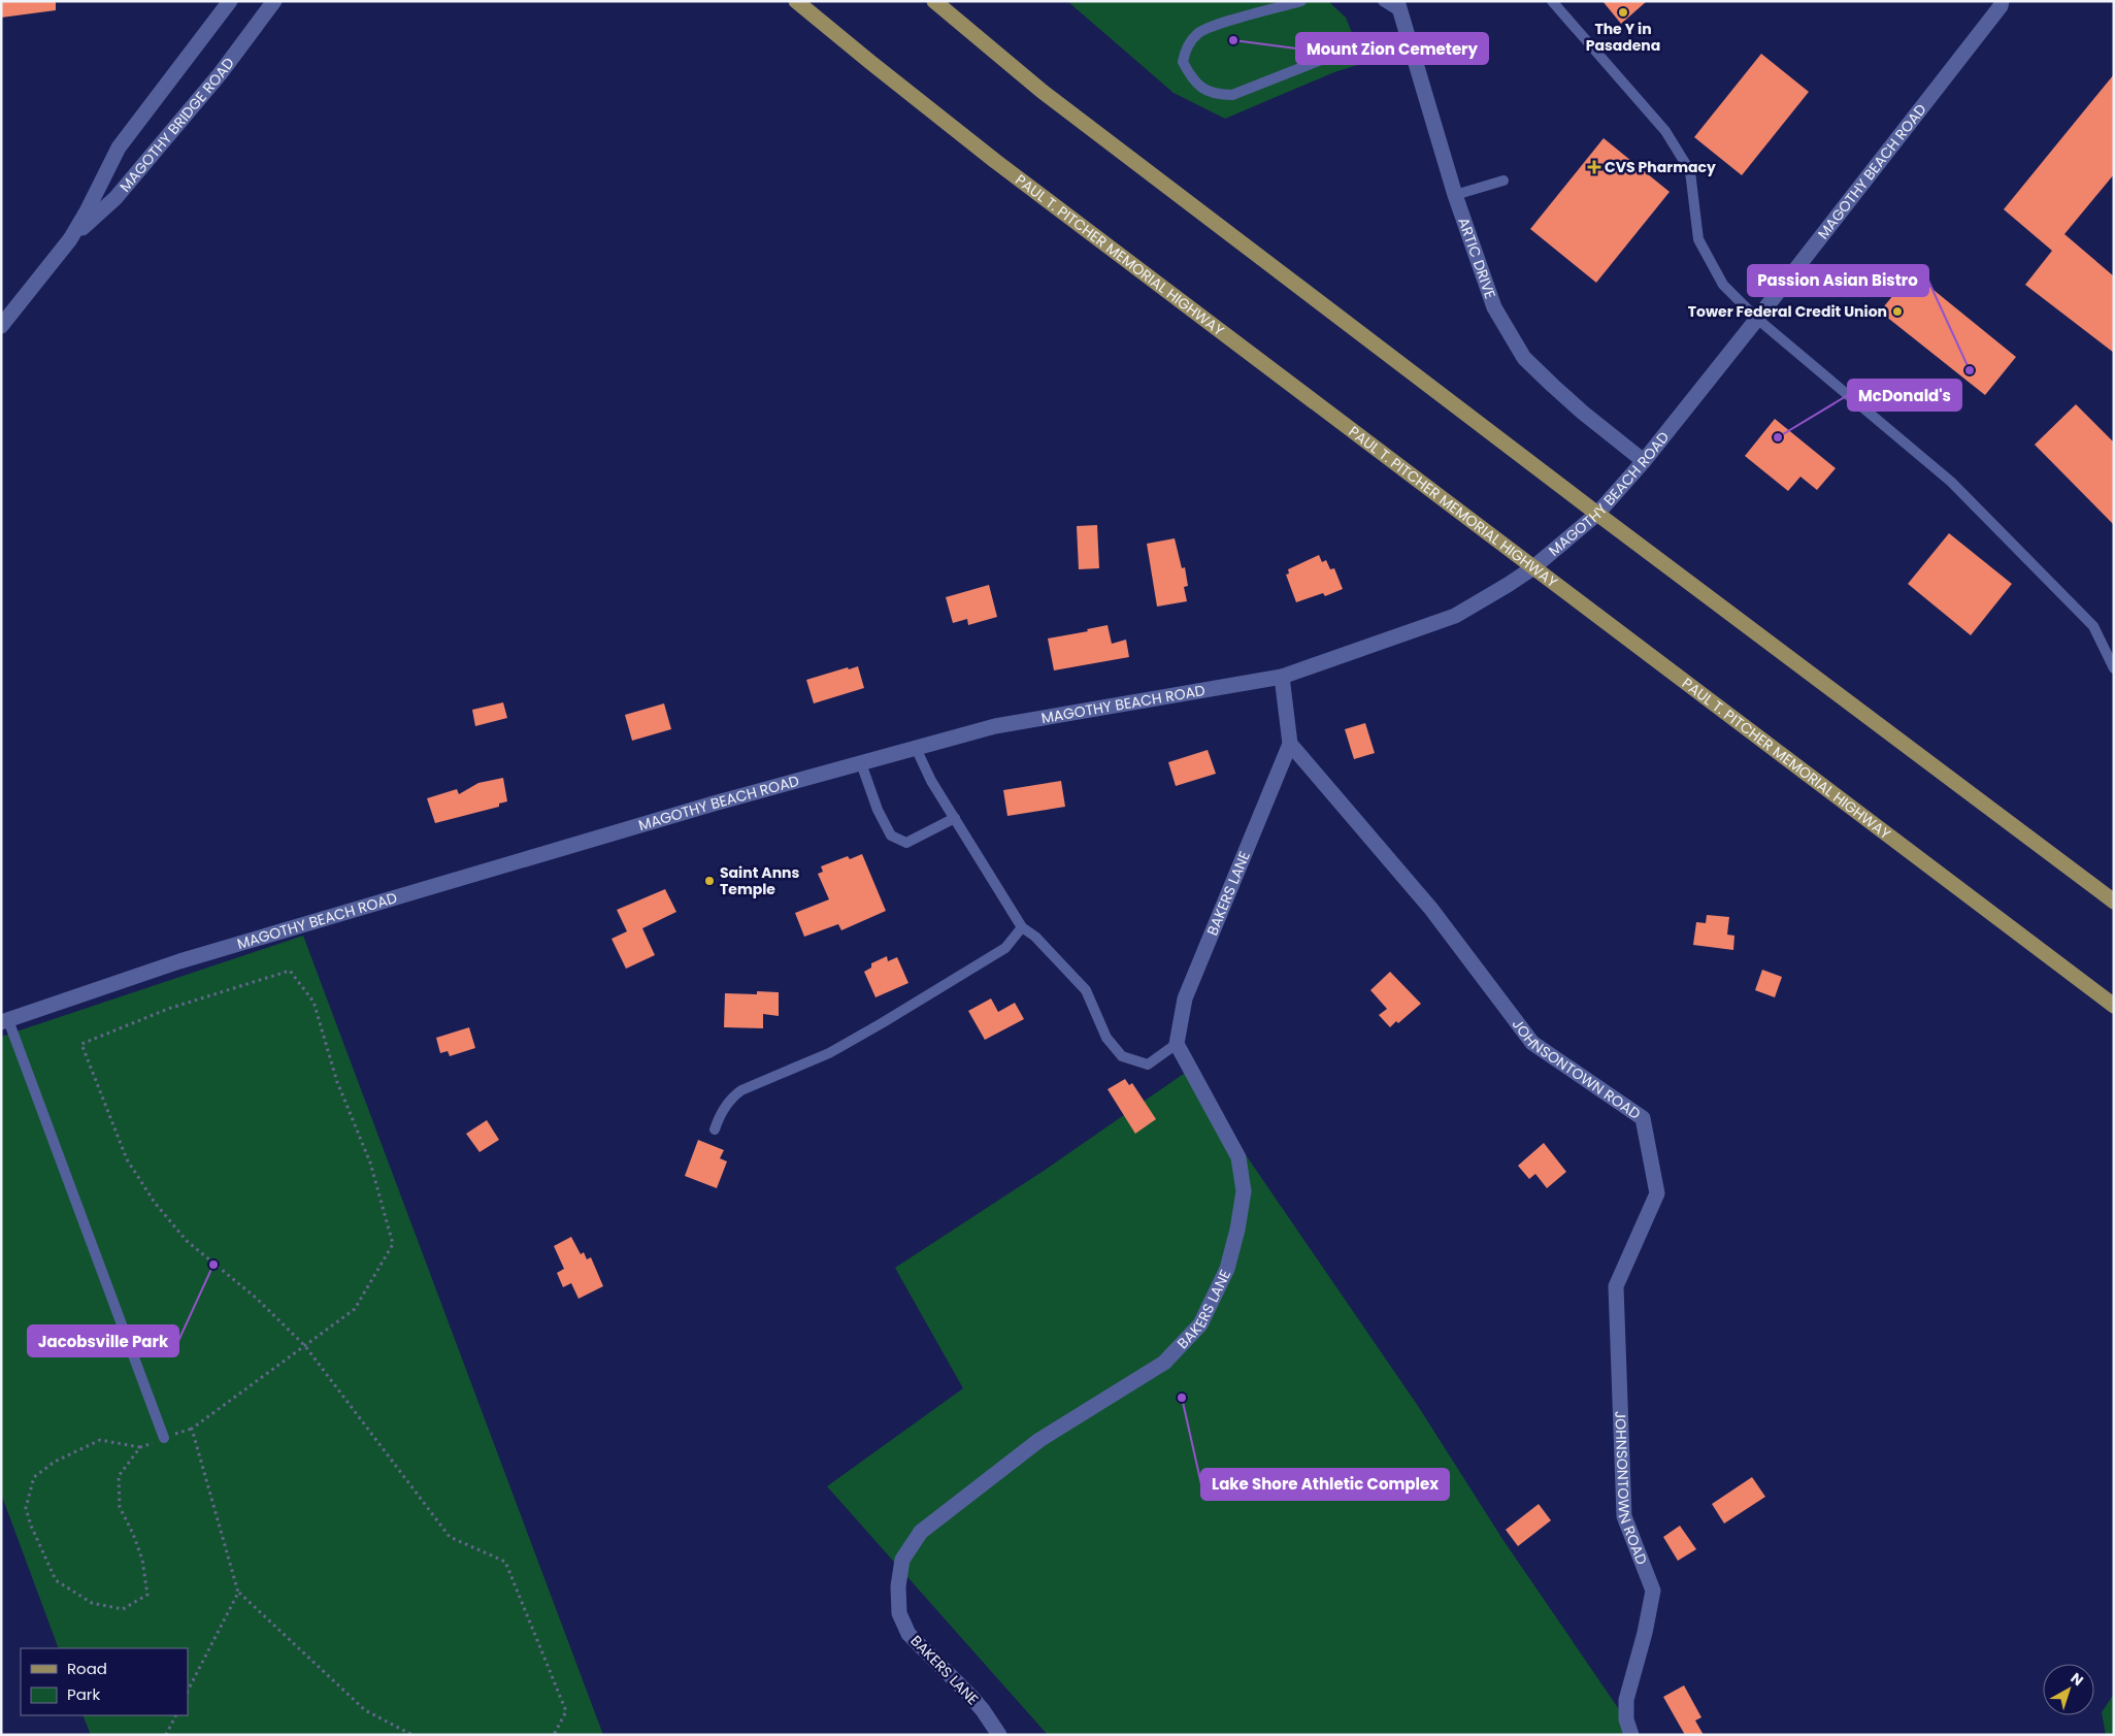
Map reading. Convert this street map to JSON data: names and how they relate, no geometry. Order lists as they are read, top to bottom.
{
  "streets": {
    "main road": ["PAUL T. PITCHER MEMORIAL HIGHWAY"],
    "street": [
      "MAGOTHY BRIDGE ROAD",
      "MAGOTHY BEACH ROAD",
      "ARTIC DRIVE",
      "BAKERS LANE",
      "JOHNSONTOWN ROAD"
    ]
  },
  "crossings": [
    ["MAGOTHY BEACH ROAD", "PAUL T. PITCHER MEMORIAL HIGHWAY"],
    ["MAGOTHY BEACH ROAD", "ARTIC DRIVE"],
    ["BAKERS LANE", "JOHNSONTOWN ROAD"]
  ],
  "places": {
    "other": [
      "The Y in Pasadena",
      "Mount Zion Cemetery",
      "Tower Federal Credit Union",
      "Passion Asian Bistro",
      "McDonald's",
      "Saint Anns Temple",
      "Jacobsville Park",
      "Lake Shore Athletic Complex"
    ],
    "health": ["CVS Pharmacy"]
  },
  "legend": ["Road", "Park"],
  "north": "top right"
}
